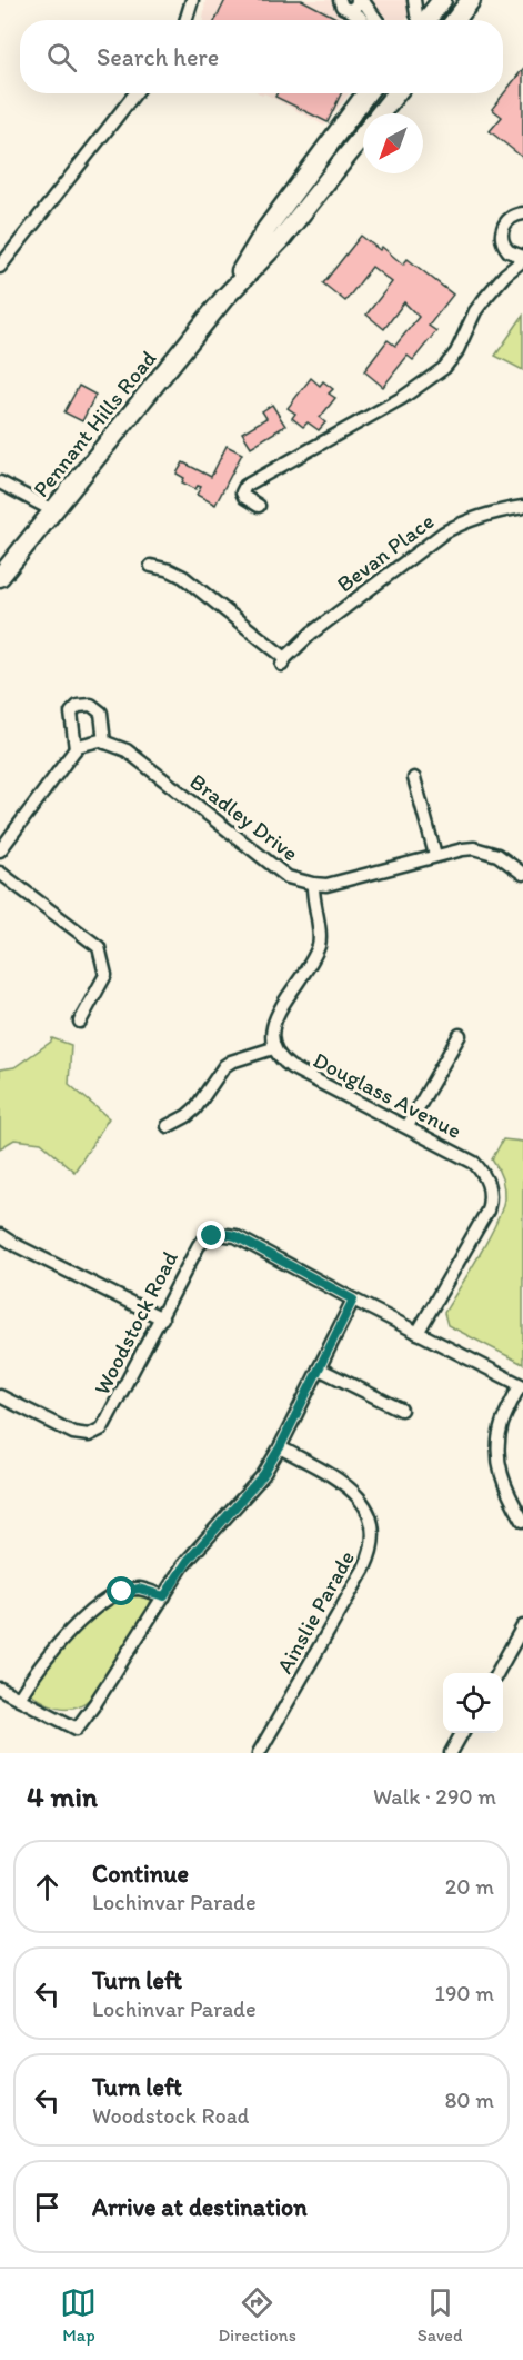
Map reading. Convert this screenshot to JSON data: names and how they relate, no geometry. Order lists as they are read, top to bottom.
{
  "streets": {
    "highway": ["Pennant Hills Road"],
    "street": [
      "Bevan Place",
      "Bradley Drive",
      "Douglass Avenue",
      "Woodstock Road",
      "Ainslie Parade"
    ]
  },
  "crossings": [
    ["Douglass Avenue", "Woodstock Road"]
  ],
  "north": "bottom left",
  "page": {
    "search": "Search here",
    "heading": ["4 min", "Walk · 290 m"],
    "list": [
      ["Continue", "Lochinvar Parade", "20 m"],
      ["Turn left", "Lochinvar Parade", "190 m"],
      ["Turn left", "Woodstock Road", "80 m"],
      "Arrive at destination"
    ],
    "nav": ["Map", "Directions", "Saved"]
  }
}
